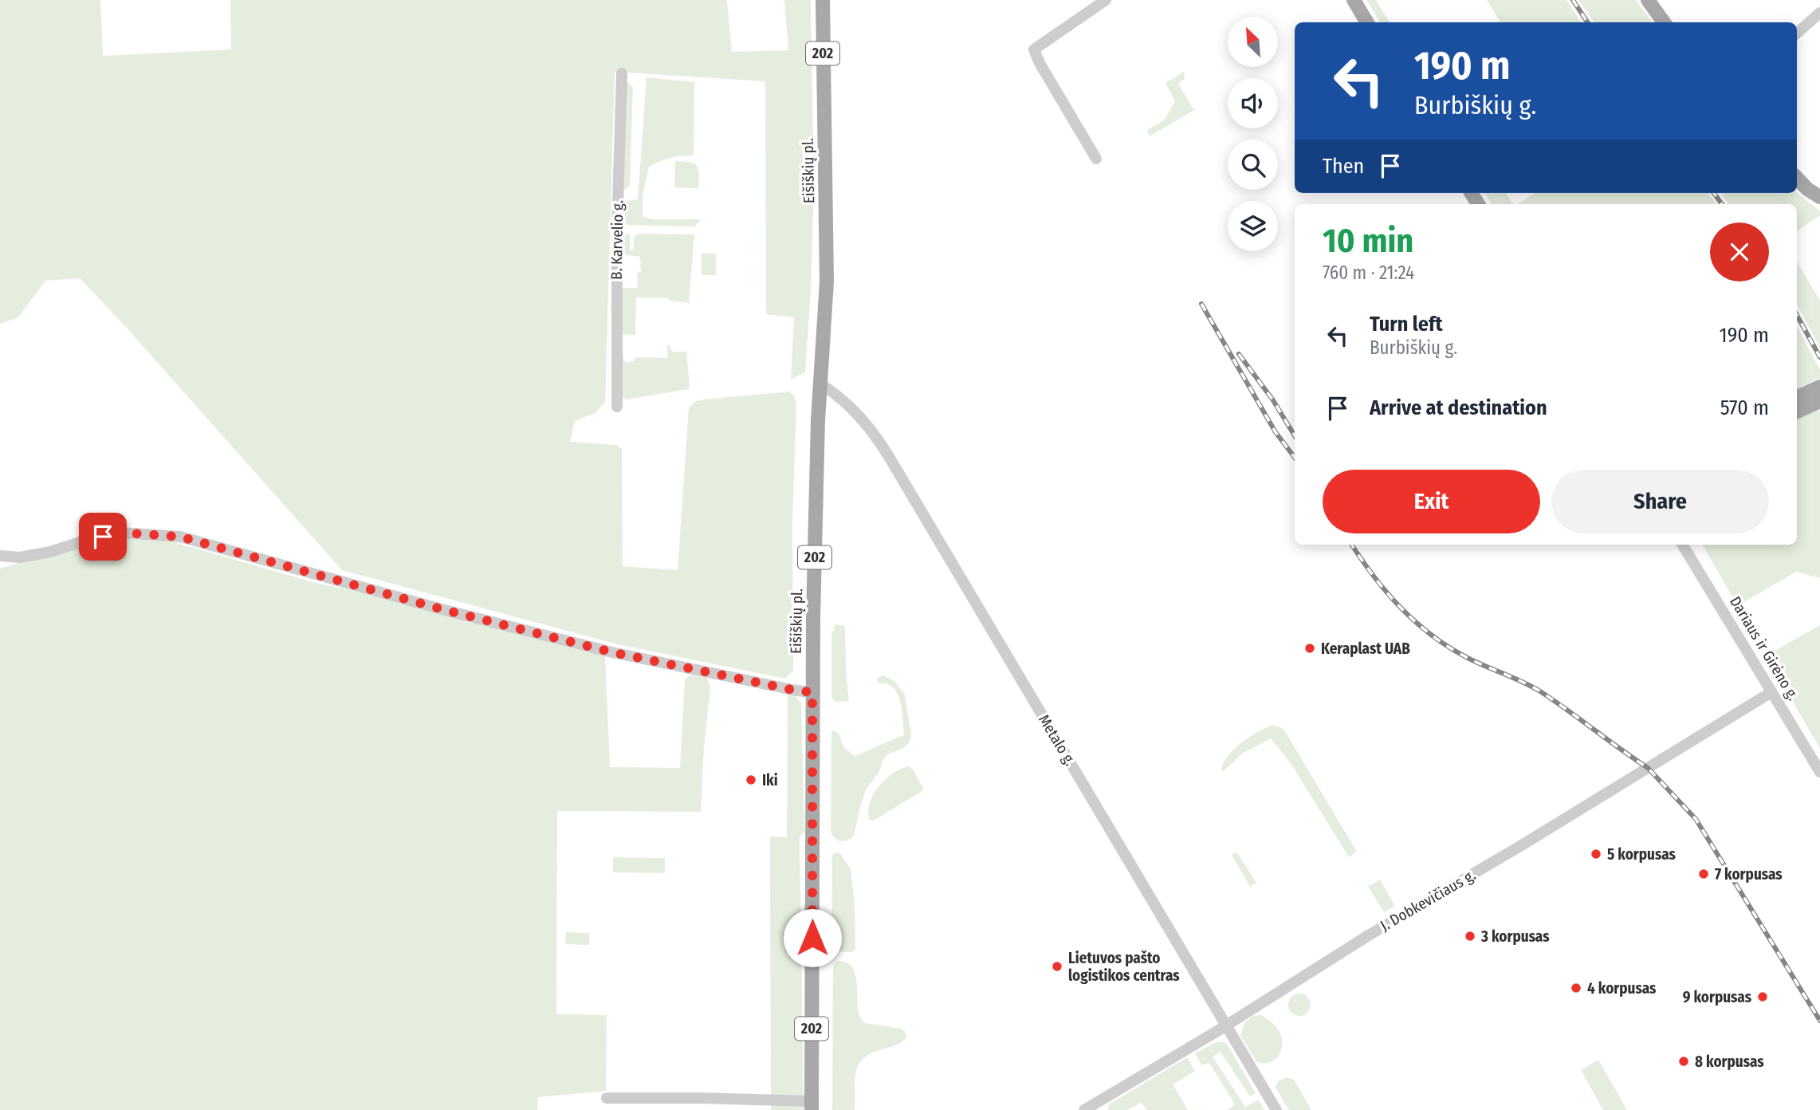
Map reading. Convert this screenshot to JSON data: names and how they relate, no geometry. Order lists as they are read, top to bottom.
{
  "streets": {
    "main road": ["202", "Eišiškių pl."],
    "street": [
      "B. Karvelio g.",
      "Dariaus ir Girėno g.",
      "Metalo g.",
      "J. Dobkevičiaus g."
    ]
  },
  "crossings": [
    ["Eišiškių pl.", "Metalo g."],
    ["Dariaus ir Girėno g.", "J. Dobkevičiaus g."],
    ["Metalo g.", "J. Dobkevičiaus g."]
  ],
  "places": [
    "Keraplast UAB",
    "Iki",
    "5 korpusas",
    "7 korpusas",
    "3 korpusas",
    "Lietuvos pašto logistikos centras",
    "4 korpusas",
    "9 korpusas",
    "8 korpusas"
  ],
  "north": "top left",
  "page": {
    "turn": ["190 m", "Burbiškių g."],
    "then": "Then",
    "heading": ["10 min", "760 m · 21:24"],
    "list": [
      {
        "name": "Turn left",
        "note": "Burbiškių g.",
        "value": "190 m"
      },
      {
        "name": "Arrive at destination",
        "value": "570 m"
      }
    ],
    "buttons": ["Exit", "Share"]
  }
}
